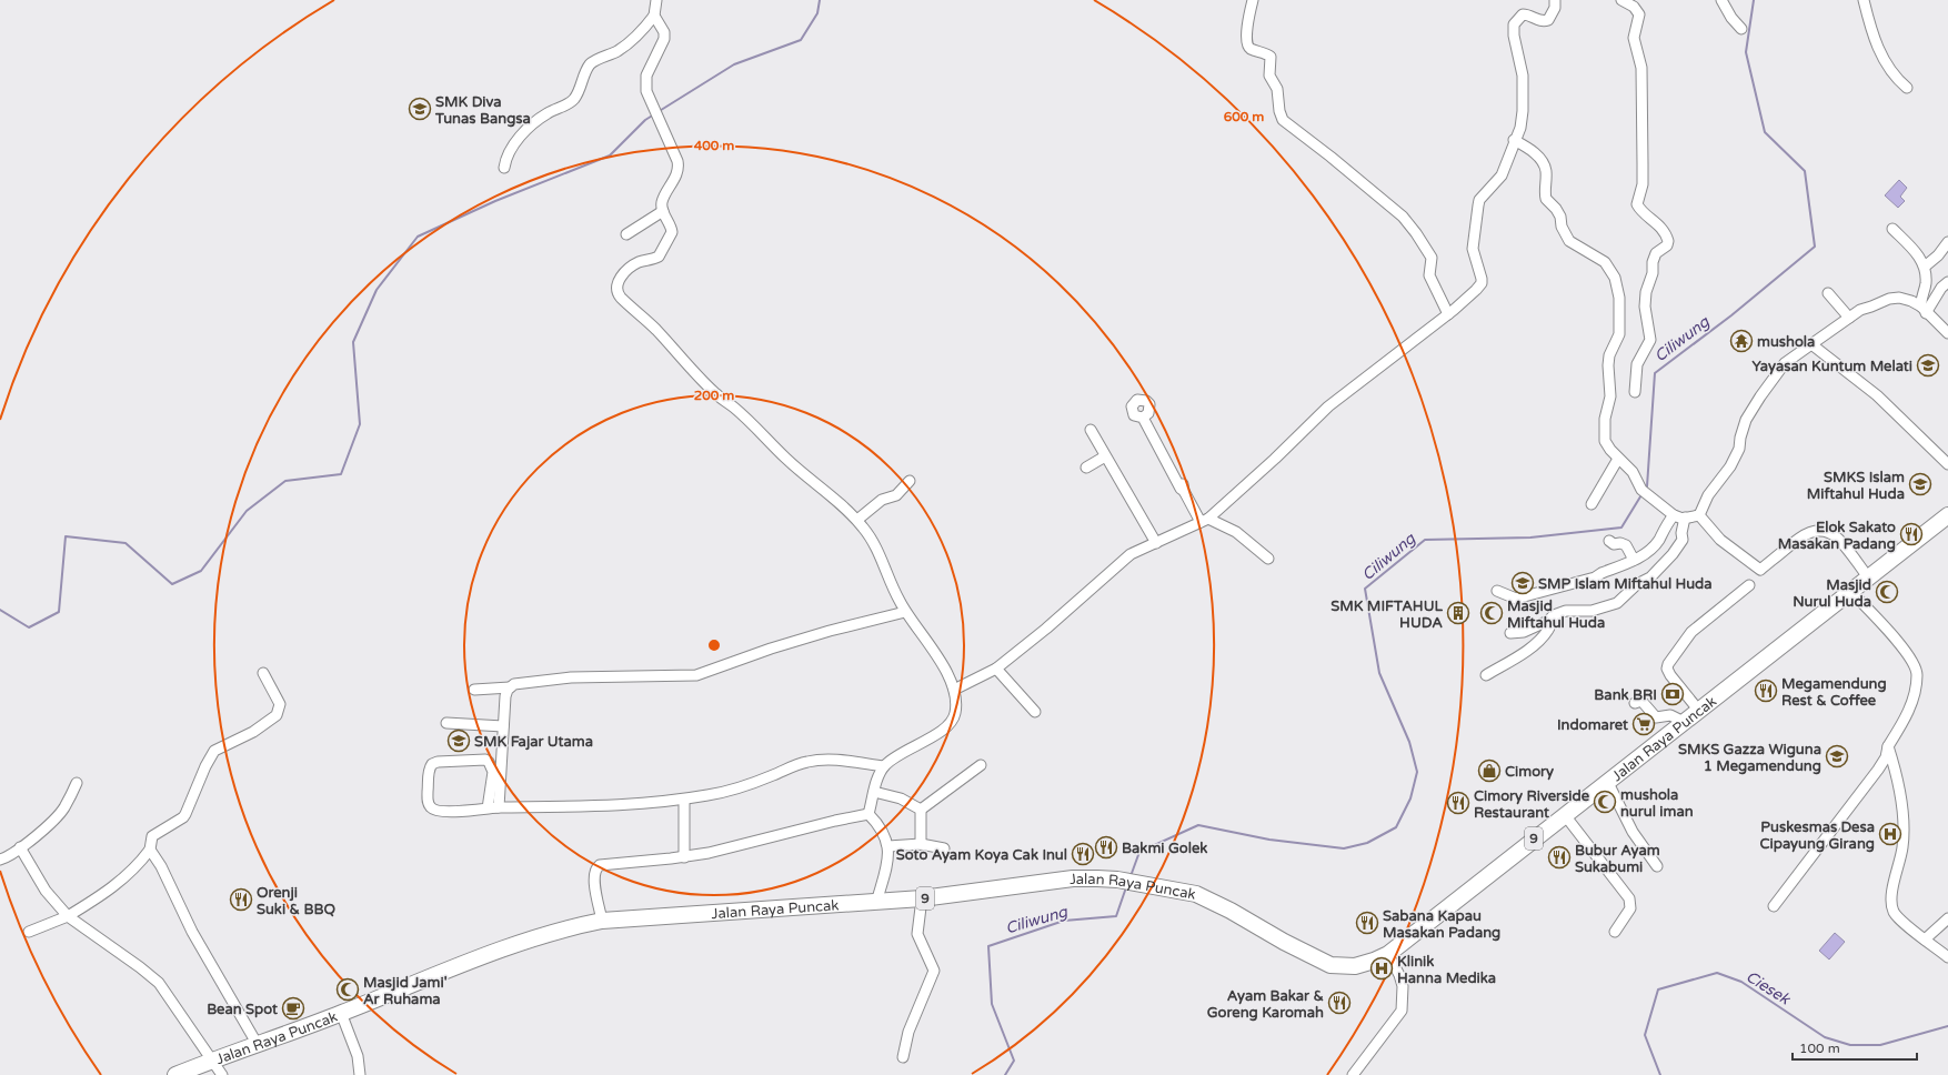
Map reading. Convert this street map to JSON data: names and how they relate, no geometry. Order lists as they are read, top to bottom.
{
  "streets": {
    "highway": ["Jalan Raya Puncak", "9"]
  },
  "water": ["Ciliwung", "Ciesek"],
  "places": {
    "school or university": [
      "SMK Diva Tunas Bangsa",
      "Yayasan Kuntum Melati",
      "SMKS Islam Miftahul Huda",
      "SMP Islam Miftahul Huda",
      "SMK Fajar Utama",
      "SMKS Gazza Wiguna 1 Megamendung"
    ],
    "temple": ["mushola"],
    "restaurant": [
      "Elok Sakato Masakan Padang",
      "Megamendung Rest & Coffee",
      "Cimory Riverside Restaurant",
      "Bakmi Golek",
      "Soto Ayam Koya Cak Inul",
      "Bubur Ayam Sukabumi",
      "Orenji Suki & BBQ",
      "Sabana Kapau Masakan Padang",
      "Ayam Bakar & Goreng Karomah"
    ],
    "mosque": [
      "Masjid Nurul Huda",
      "Masjid Miftahul Huda",
      "mushola nurul iman",
      "Masjid Jami' Ar Ruhama"
    ],
    "building": ["SMK MIFTAHUL HUDA"],
    "bank": ["Bank BRI"],
    "supermarket": ["Indomaret"],
    "shop": ["Cimory"],
    "hospital": ["Puskesmas Desa Cipayung Girang", "Klinik Hanna Medika"],
    "cafe": ["Bean Spot"]
  },
  "scale_bar": "100 m",
  "rings": ["600 m", "400 m", "200 m"]
}
